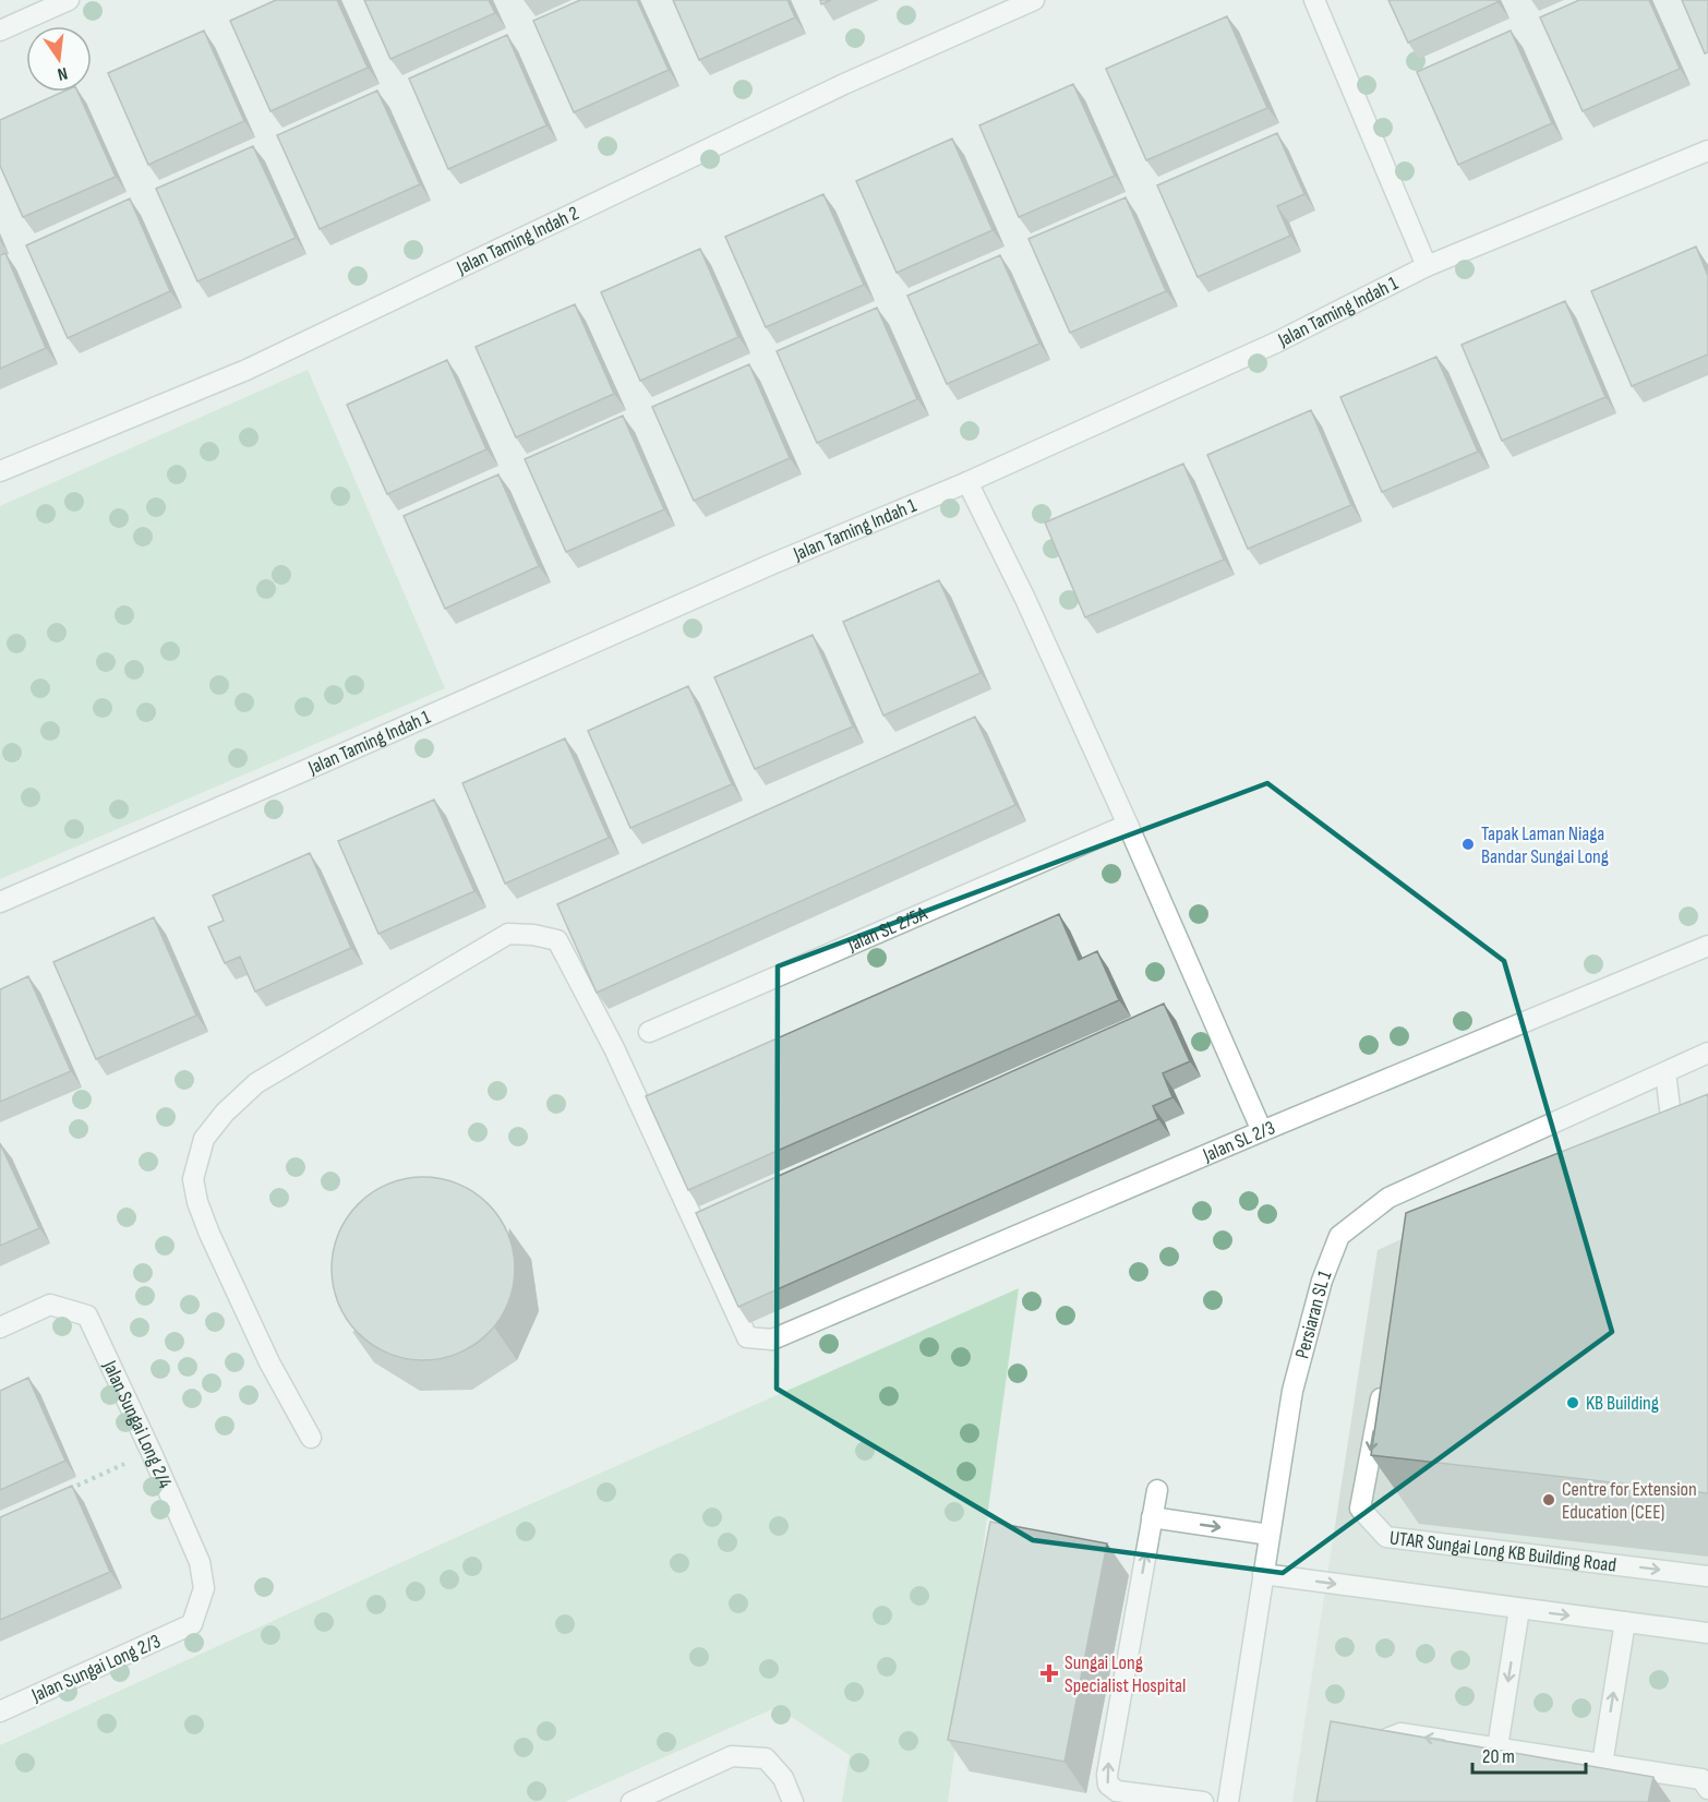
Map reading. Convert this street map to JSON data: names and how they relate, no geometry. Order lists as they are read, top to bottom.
{
  "streets": {
    "street": [
      "Jalan Taming Indah 2",
      "Jalan Taming Indah 1",
      "Jalan SL 2/5A",
      "Jalan SL 2/3",
      "Persiaran SL 1",
      "Jalan Sungai Long 2/4",
      "UTAR Sungai Long KB Building Road",
      "Jalan Sungai Long 2/3"
    ]
  },
  "crossings": [
    ["Jalan Sungai Long 2/4", "Jalan Sungai Long 2/3"]
  ],
  "places": {
    "other": ["Tapak Laman Niaga Bandar Sungai Long", "KB Building", "Centre for Extension Education (CEE)"],
    "health": ["Sungai Long Specialist Hospital"]
  },
  "scale_bar": "20 m",
  "north": "bottom"
}
